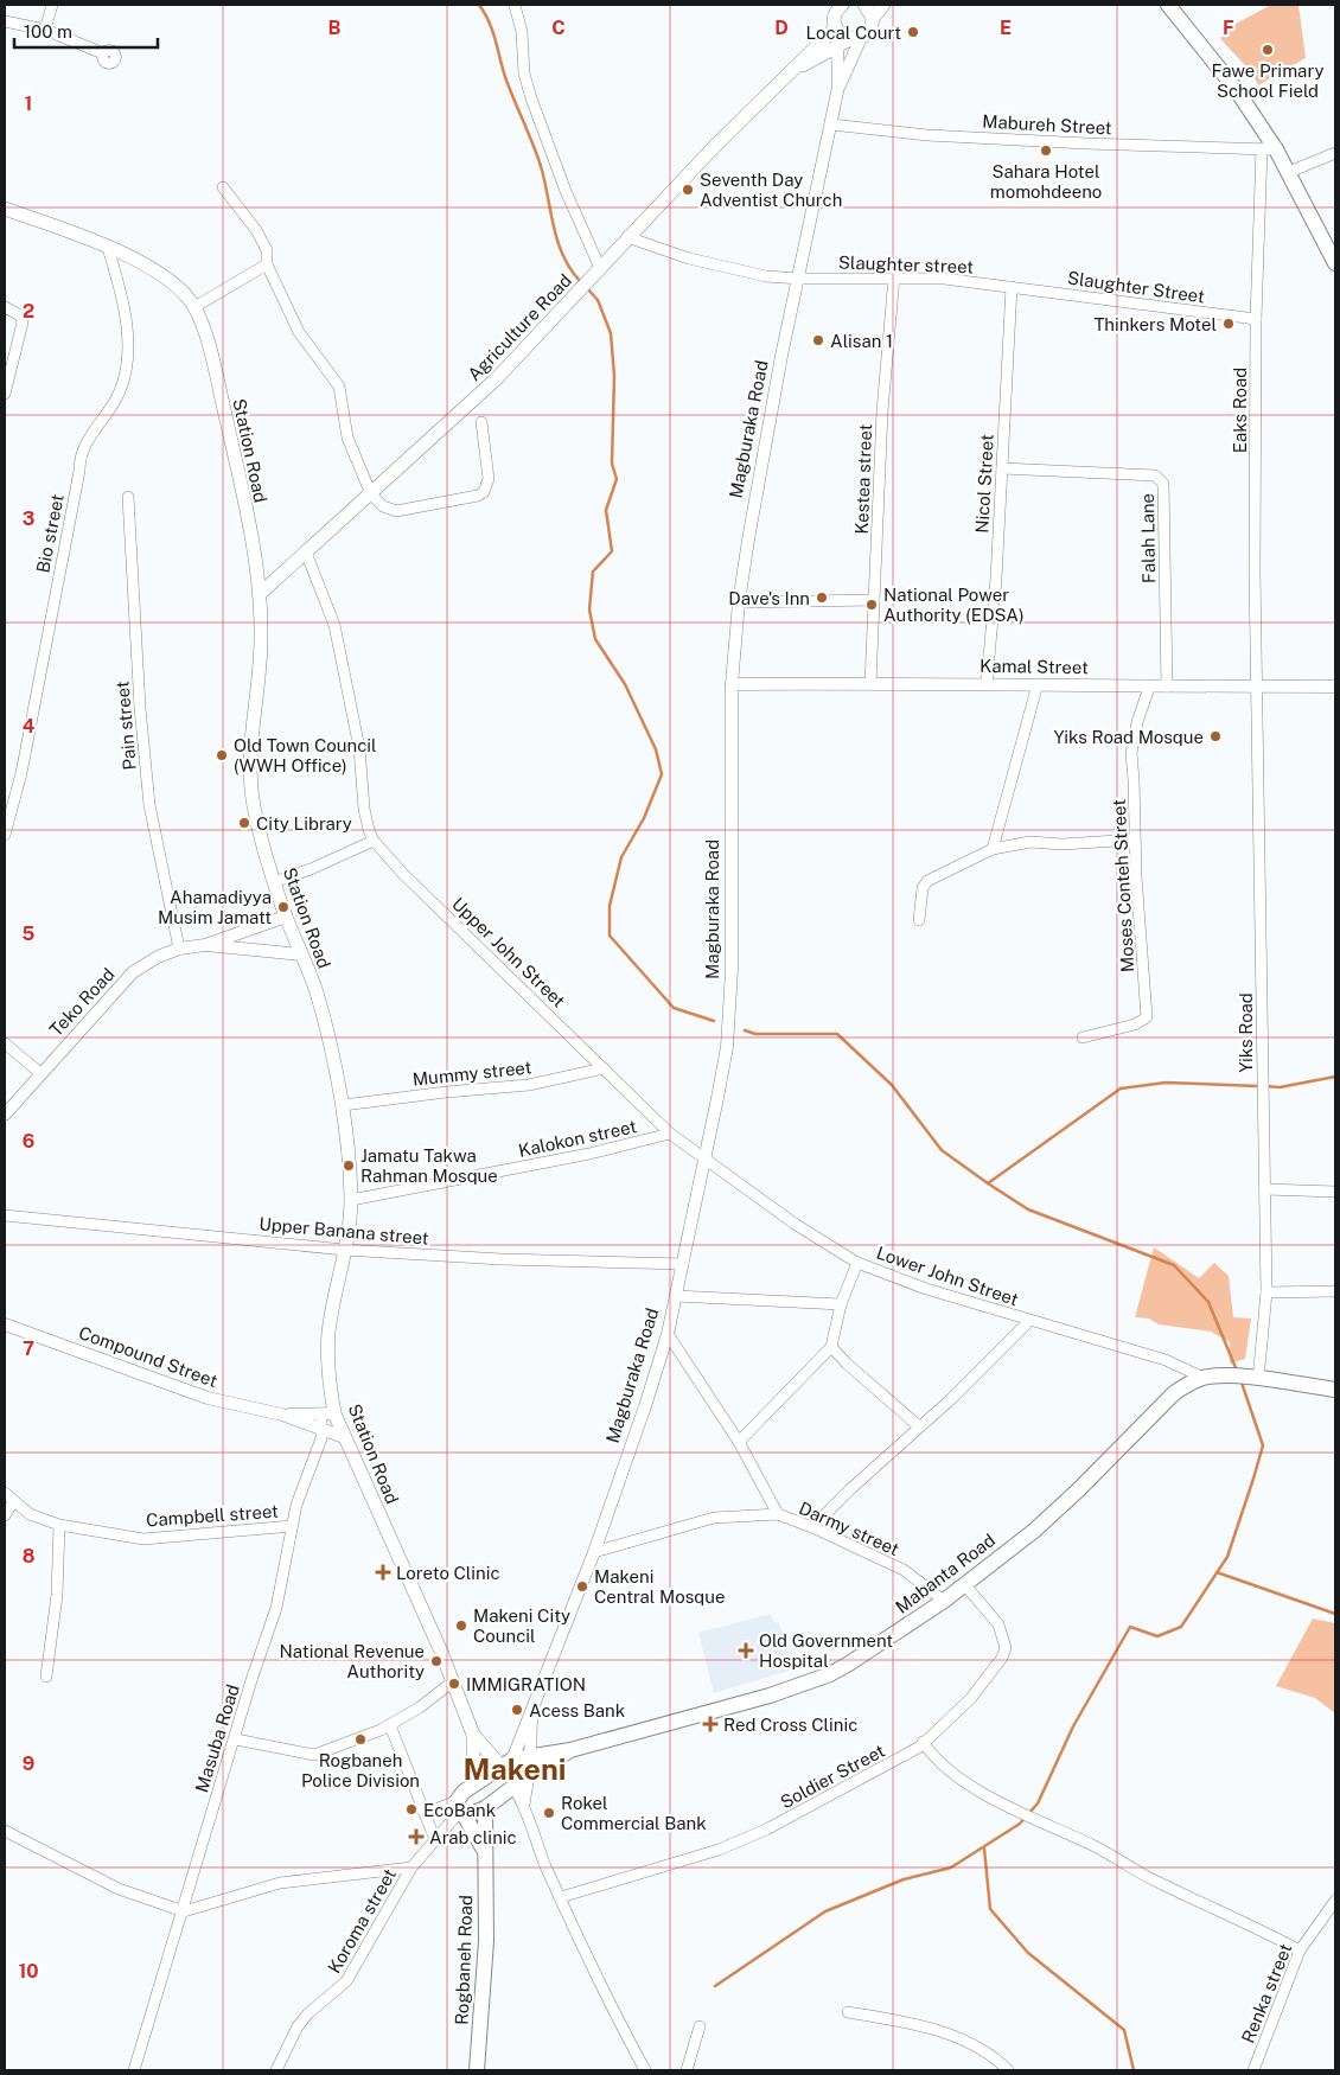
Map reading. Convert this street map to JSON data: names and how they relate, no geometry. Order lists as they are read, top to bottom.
{
  "streets": {
    "main road": [
      "Agriculture Road",
      "Station Road",
      "Mabanta Road",
      "Rogbaneh Road"
    ],
    "street": [
      "Mabureh Street",
      "Slaughter street",
      "Slaughter Street",
      "Eaks Road",
      "Magburaka Road",
      "Kestea street",
      "Nicol Street",
      "Bio street",
      "Falah Lane",
      "Kamal Street",
      "Pain street",
      "Moses Conteh Street",
      "Upper John Street",
      "Teko Road",
      "Yiks Road",
      "Mummy street",
      "Kalokon street",
      "Upper Banana street",
      "Lower John Street",
      "Compound Street",
      "Campbell street",
      "Darmy street",
      "Masuba Road",
      "Soldier Street",
      "Koroma street",
      "Renka street"
    ]
  },
  "crossings": [
    ["Mabureh Street", "Eaks Road"],
    ["Mabureh Street", "Magburaka Road"],
    ["Slaughter street", "Slaughter Street"],
    ["Slaughter street", "Agriculture Road"],
    ["Slaughter street", "Magburaka Road"],
    ["Slaughter street", "Kestea street"],
    ["Slaughter street", "Nicol Street"],
    ["Slaughter Street", "Eaks Road"],
    ["Slaughter Street", "Nicol Street"],
    ["Agriculture Road", "Magburaka Road"],
    ["Agriculture Road", "Station Road"],
    ["Eaks Road", "Kamal Street"],
    ["Eaks Road", "Yiks Road"],
    ["Magburaka Road", "Station Road"],
    ["Magburaka Road", "Kamal Street"],
    ["Magburaka Road", "Upper John Street"],
    ["Magburaka Road", "Upper Banana street"],
    ["Magburaka Road", "Lower John Street"],
    ["Magburaka Road", "Darmy street"],
    ["Station Road", "Bio street"],
    ["Station Road", "Teko Road"],
    ["Station Road", "Mummy street"],
    ["Station Road", "Kalokon street"],
    ["Station Road", "Upper Banana street"],
    ["Station Road", "Compound Street"],
    ["Station Road", "Masuba Road"],
    ["Kestea street", "Kamal Street"],
    ["Nicol Street", "Falah Lane"],
    ["Nicol Street", "Kamal Street"],
    ["Falah Lane", "Kamal Street"],
    ["Kamal Street", "Moses Conteh Street"],
    ["Kamal Street", "Yiks Road"],
    ["Pain street", "Teko Road"],
    ["Upper John Street", "Mummy street"],
    ["Upper John Street", "Kalokon street"],
    ["Upper John Street", "Lower John Street"],
    ["Yiks Road", "Mabanta Road"],
    ["Lower John Street", "Mabanta Road"],
    ["Compound Street", "Masuba Road"],
    ["Campbell street", "Masuba Road"],
    ["Darmy street", "Mabanta Road"],
    ["Mabanta Road", "Soldier Street"]
  ],
  "districts": ["Makeni"],
  "places": {
    "other": [
      "Local Court",
      "Fawe Primary School Field",
      "Sahara Hotel momohdeeno",
      "Seventh Day Adventist Church",
      "Thinkers Motel",
      "Alisan 1",
      "Dave's Inn",
      "National Power Authority (EDSA)",
      "Yiks Road Mosque",
      "Old Town Council (WWH Office)",
      "City Library",
      "Ahamadiyya Musim Jamatt",
      "Jamatu Takwa Rahman Mosque",
      "Makeni Central Mosque",
      "Makeni City Council",
      "National Revenue Authority",
      "IMMIGRATION",
      "Acess Bank",
      "Rogbaneh Police Division",
      "EcoBank",
      "Rokel Commercial Bank"
    ],
    "health": [
      "Loreto Clinic",
      "Old Government Hospital",
      "Red Cross Clinic",
      "Arab clinic"
    ]
  },
  "scale_bar": "100 m",
  "grid": {
    "columns": [
      "B",
      "C",
      "D",
      "E",
      "F"
    ],
    "rows": [
      "1",
      "2",
      "3",
      "4",
      "5",
      "6",
      "7",
      "8",
      "9",
      "10"
    ]
  }
}
